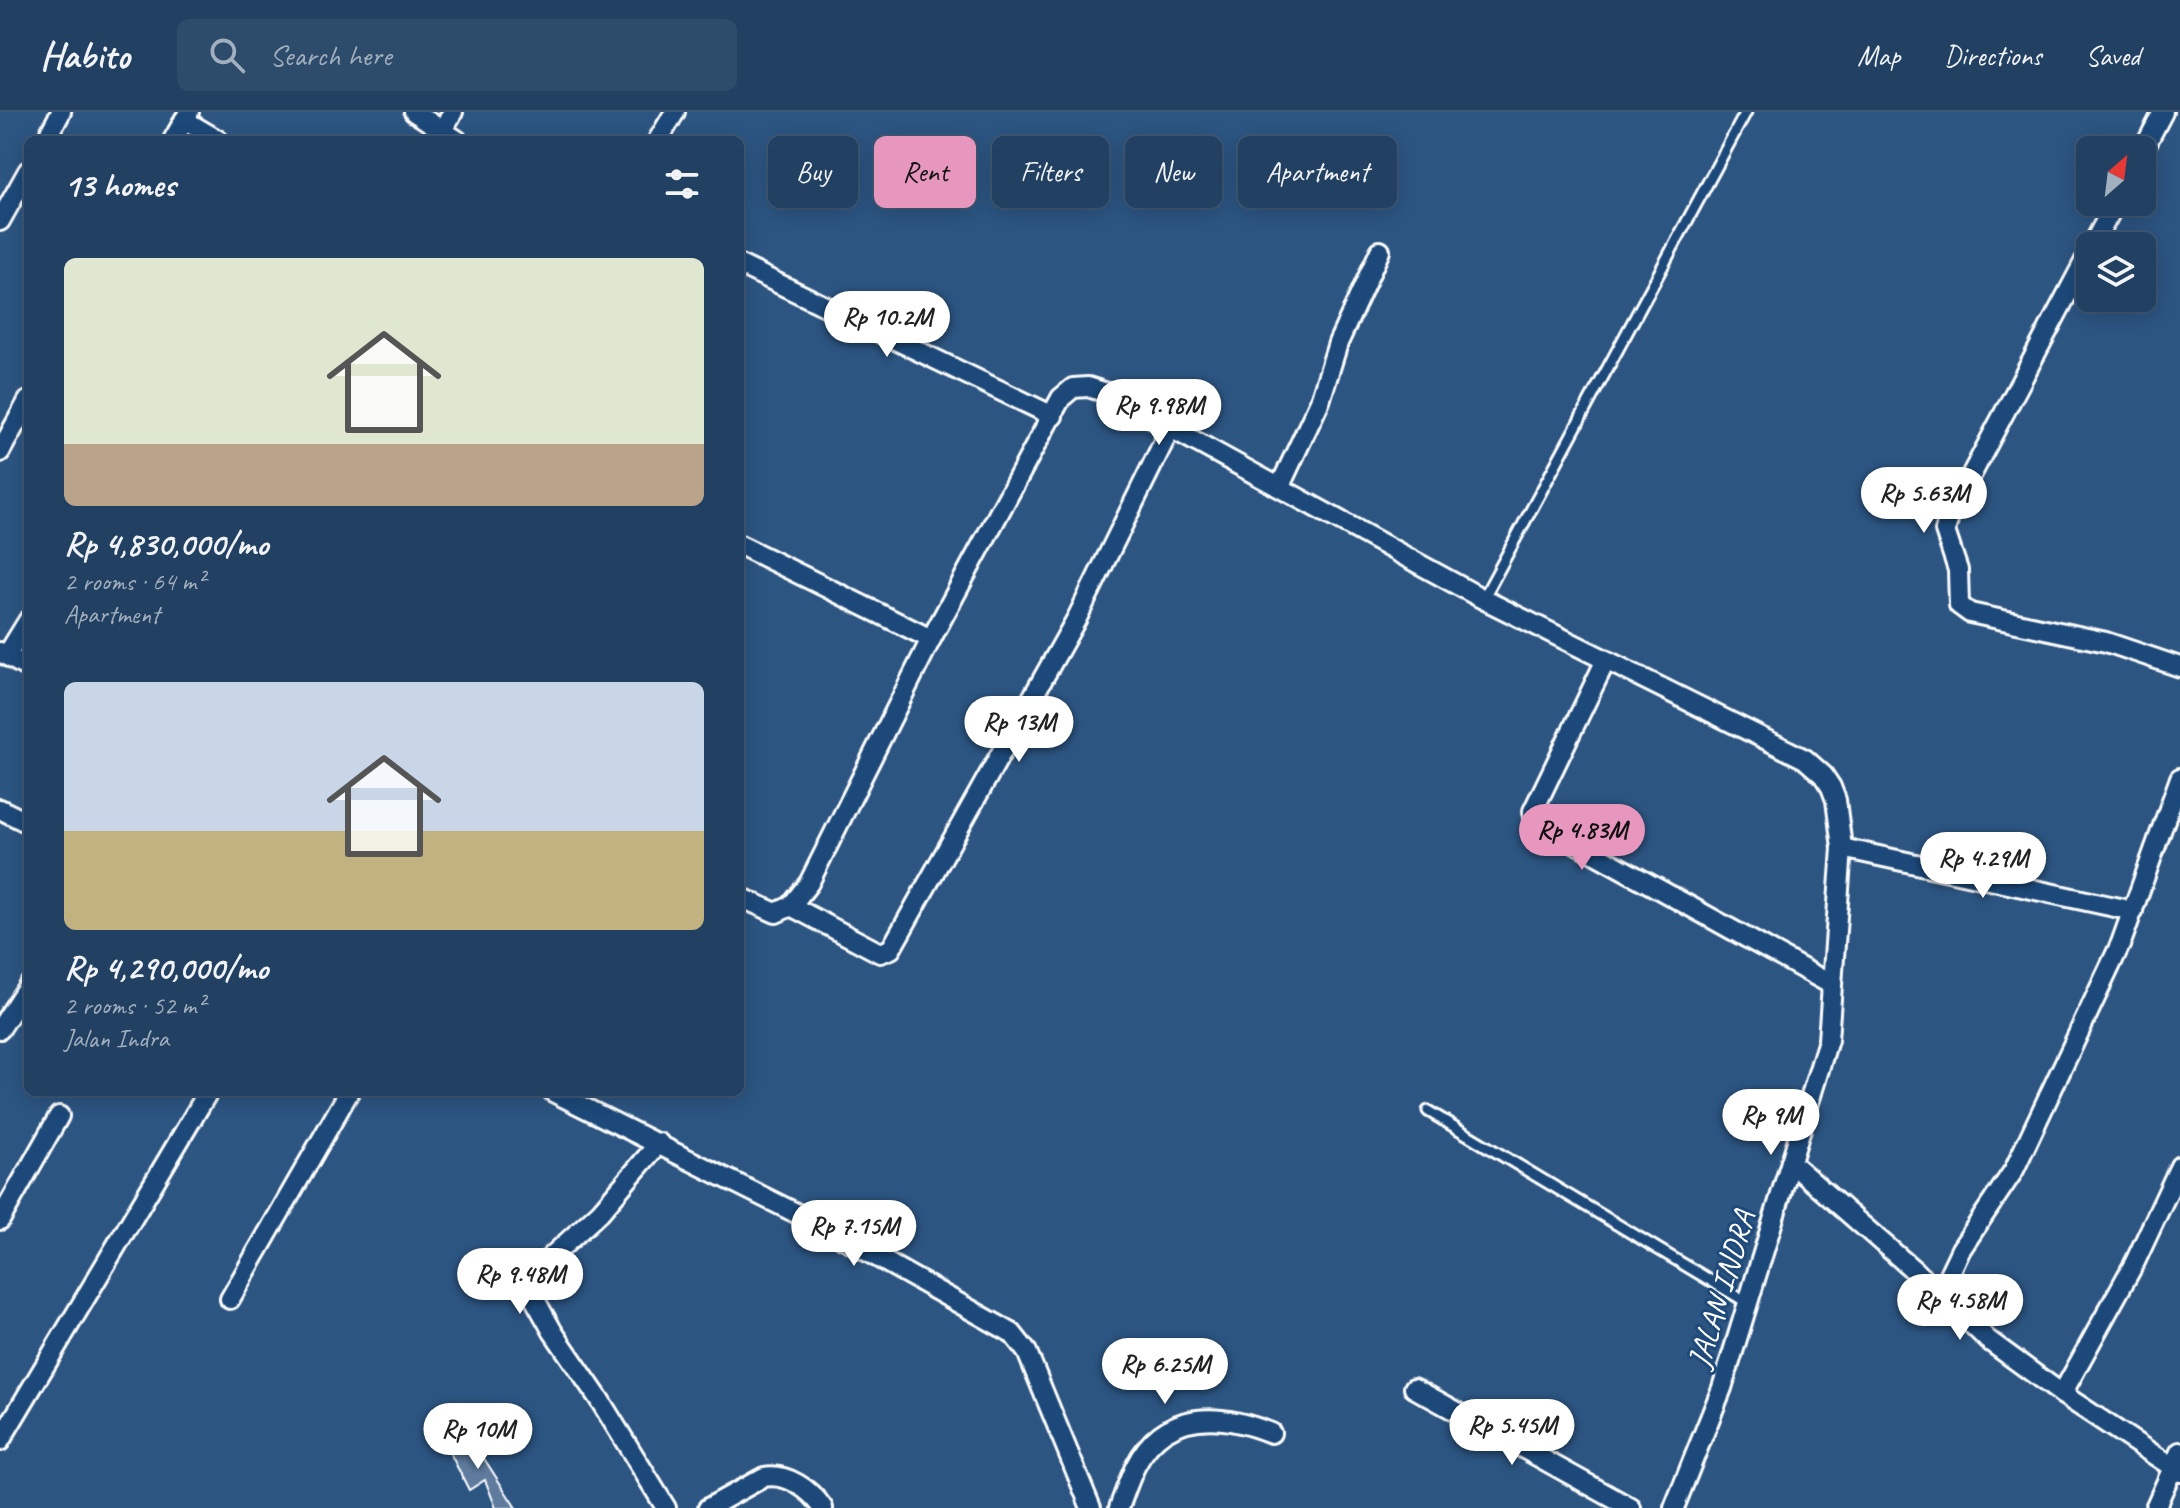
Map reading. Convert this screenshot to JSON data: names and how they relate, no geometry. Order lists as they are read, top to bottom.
{
  "streets": {
    "street": ["JALAN INDRA"]
  },
  "north": "top right",
  "page": {
    "header": "Habito",
    "search": "Search here",
    "nav": ["Map", "Directions", "Saved"],
    "chip": [
      "Buy",
      "Rent",
      "Filters",
      "New",
      "Apartment"
    ],
    "heading": "13 homes",
    "list": [
      {
        "name": "Rp 4,830,000/mo",
        "note": "2 rooms · 64 m² · Apartment"
      },
      {
        "name": "Rp 4,290,000/mo",
        "note": "2 rooms · 52 m² · Jalan Indra"
      }
    ],
    "price": [
      "Rp 10.2M",
      "Rp 9.98M",
      "Rp 5.63M",
      "Rp 13M",
      "Rp 4.83M",
      "Rp 4.29M",
      "Rp 9M",
      "Rp 7.15M",
      "Rp 9.48M",
      "Rp 4.58M",
      "Rp 6.25M",
      "Rp 5.45M",
      "Rp 10M"
    ]
  }
}
